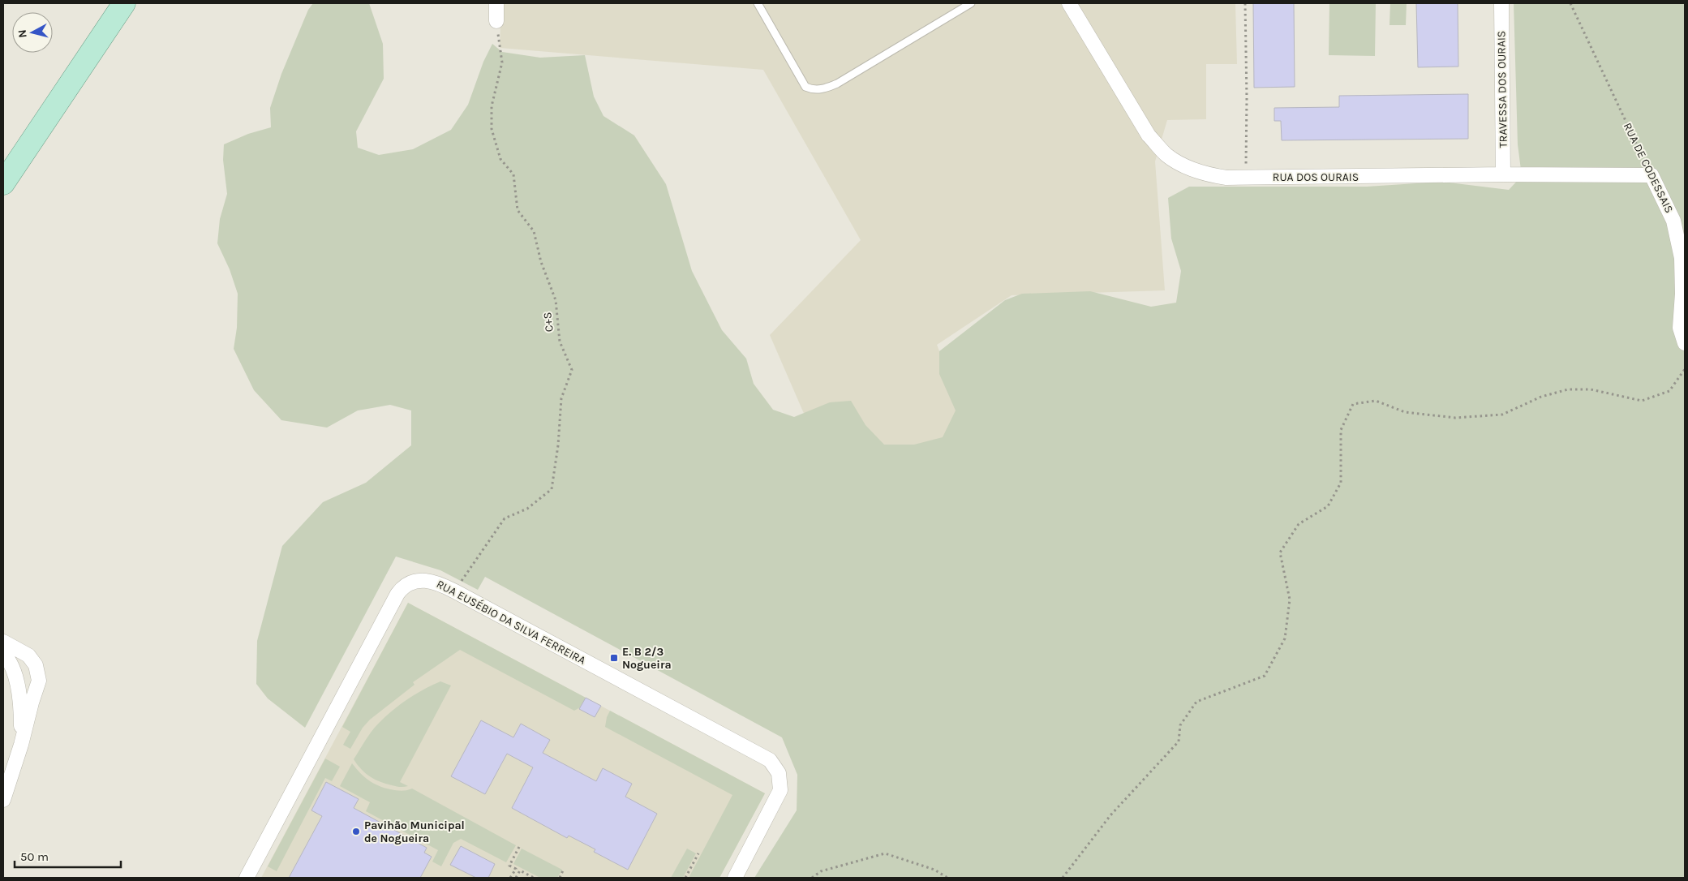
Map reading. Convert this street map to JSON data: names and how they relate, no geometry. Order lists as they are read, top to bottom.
{
  "streets": {
    "street": [
      "TRAVESSA DOS OURAIS",
      "RUA DE CODESSAIS",
      "RUA DOS OURAIS",
      "RUA EUSÉBIO DA SILVA FERREIRA"
    ],
    "path": ["C+S"]
  },
  "crossings": [
    ["TRAVESSA DOS OURAIS", "RUA DOS OURAIS"],
    ["RUA DE CODESSAIS", "RUA DOS OURAIS"],
    ["C+S", "RUA EUSÉBIO DA SILVA FERREIRA"]
  ],
  "places": {
    "transit": ["E. B 2/3 Nogueira"],
    "other": ["Pavihão Municipal de Nogueira"]
  },
  "scale_bar": "50 m",
  "north": "left"
}
